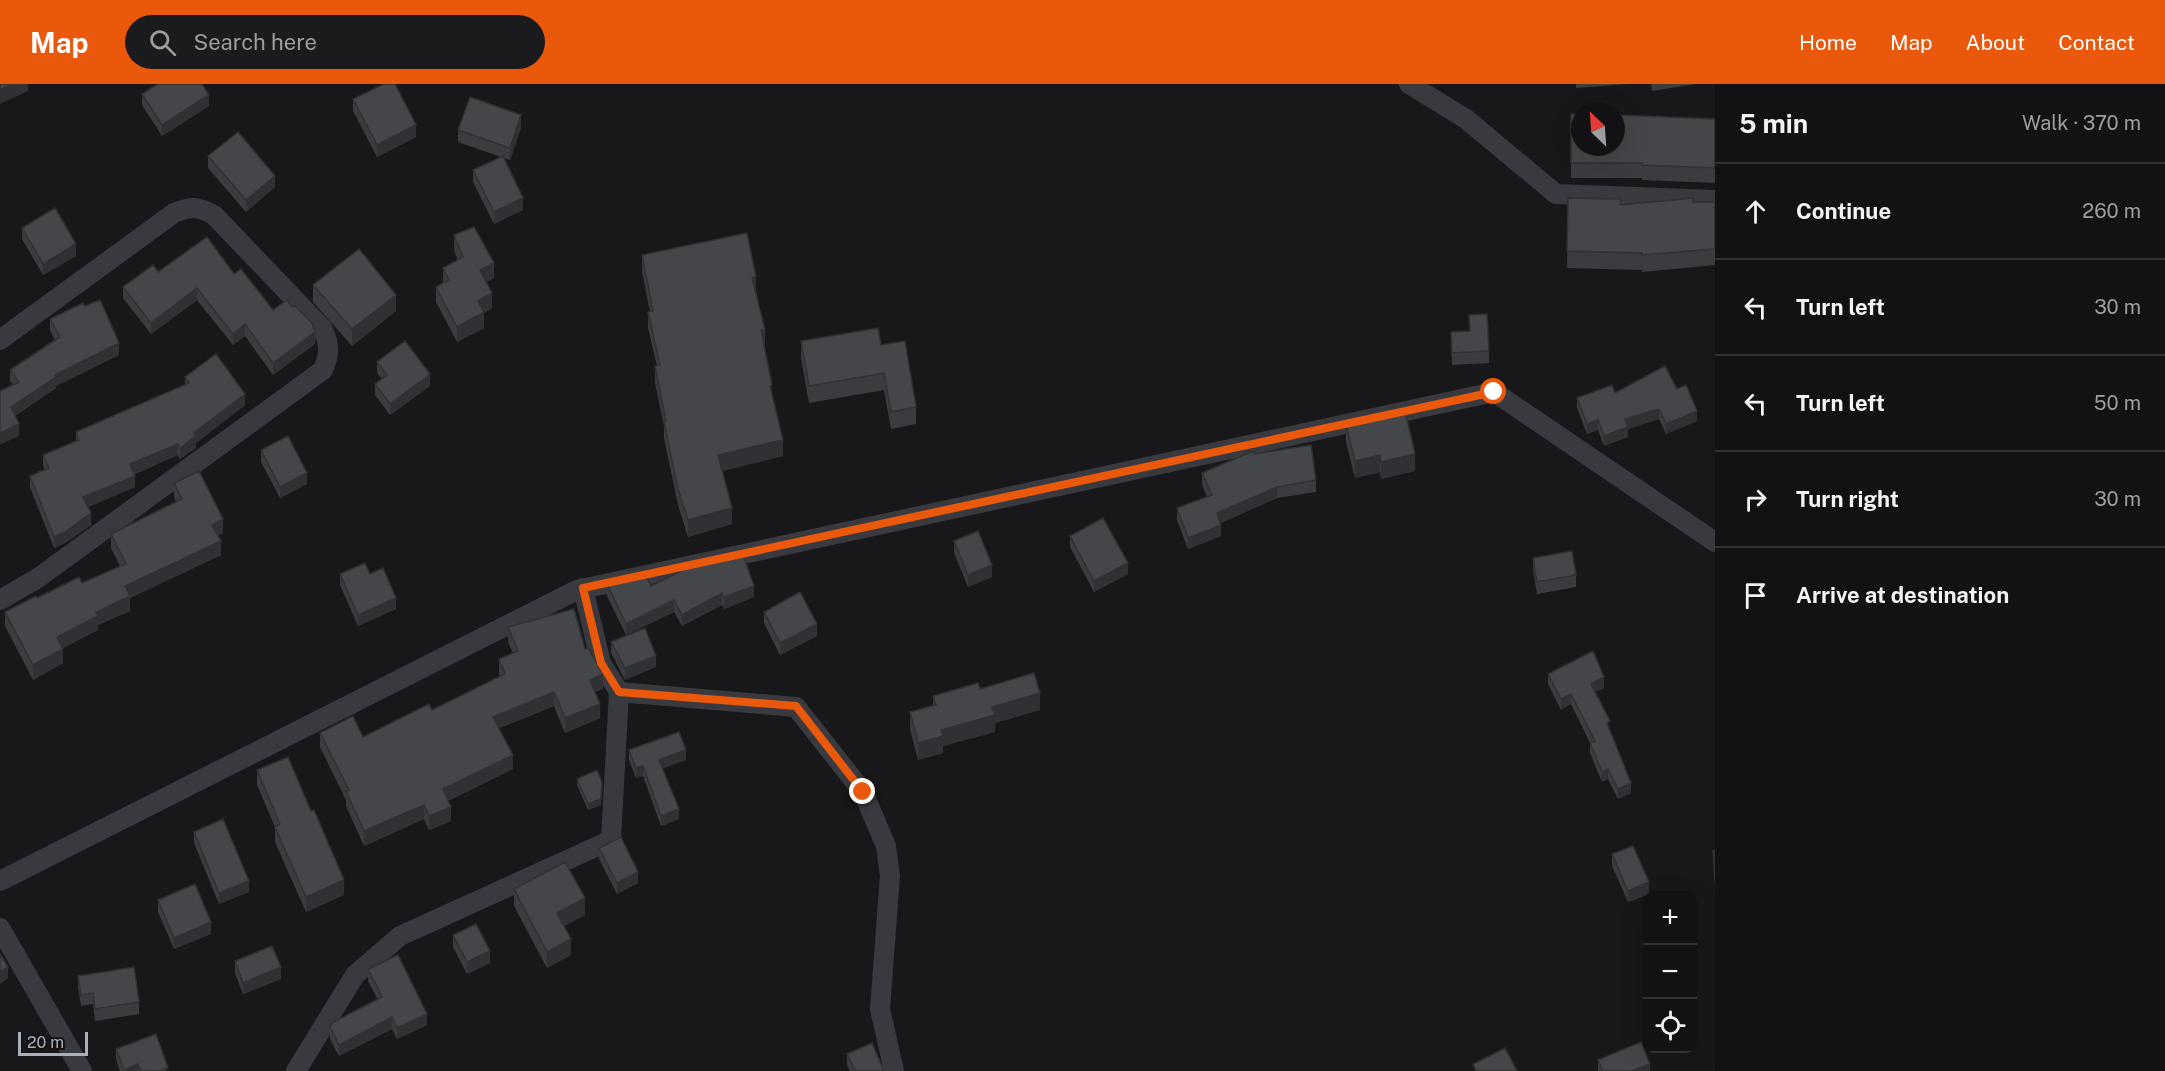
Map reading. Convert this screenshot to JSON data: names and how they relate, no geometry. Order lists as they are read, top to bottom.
{
  "scale_bar": "20 m",
  "north": "top left",
  "page": {
    "header": "Map",
    "search": "Search here",
    "nav": [
      "Home",
      "Map",
      "About",
      "Contact"
    ],
    "heading": ["5 min", "Walk · 370 m"],
    "list": [
      ["Continue", "260 m"],
      ["Turn left", "30 m"],
      ["Turn left", "50 m"],
      ["Turn right", "30 m"],
      "Arrive at destination"
    ],
    "map_buttons": ["+", "−"],
    "scale": "20 m"
  }
}
